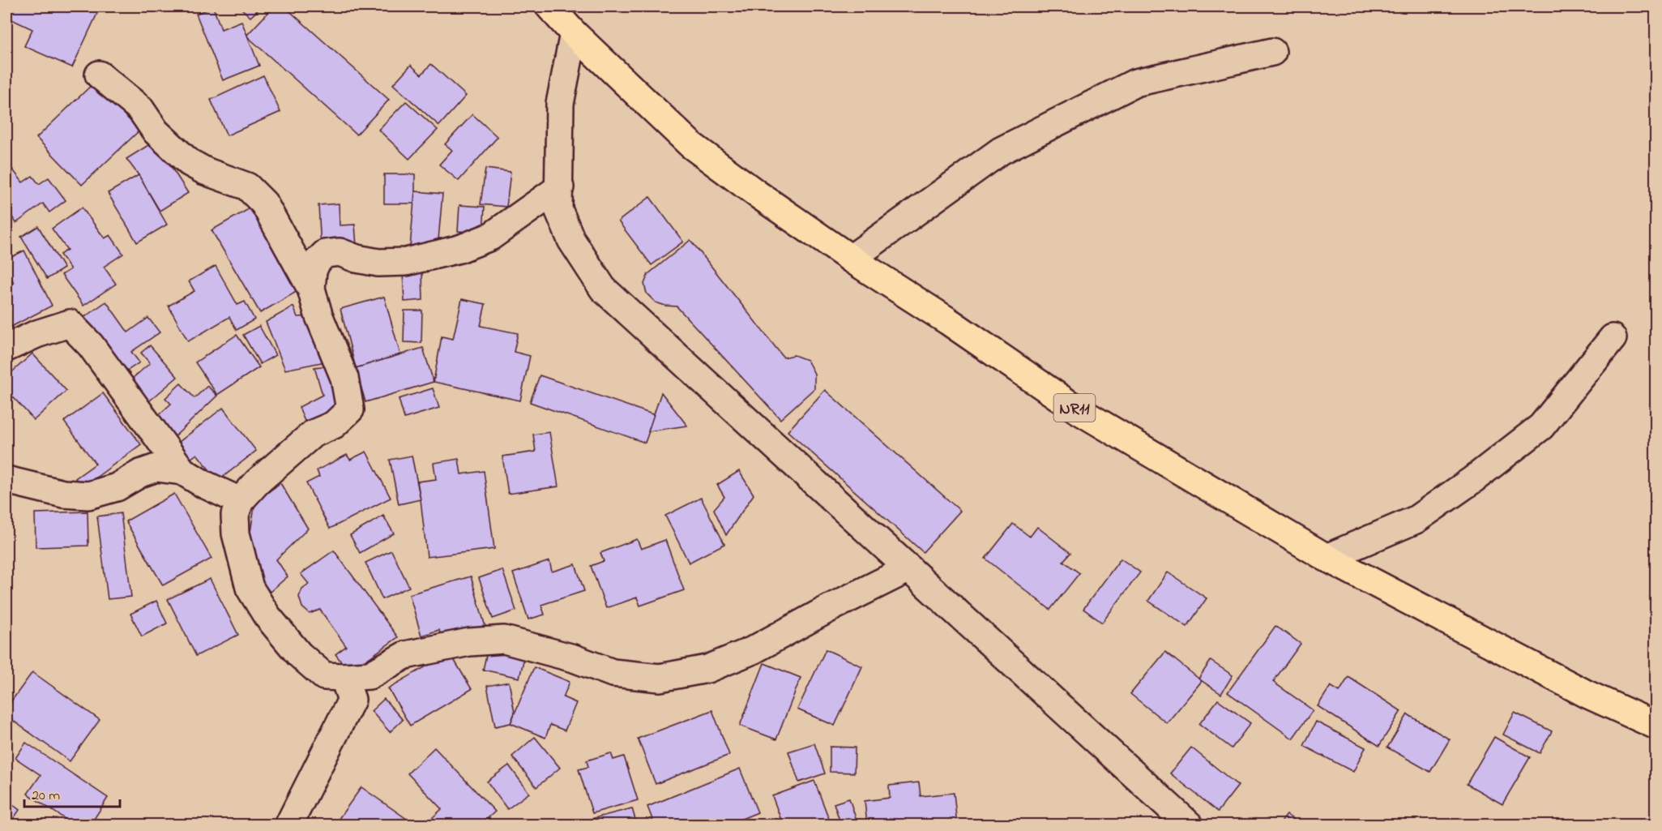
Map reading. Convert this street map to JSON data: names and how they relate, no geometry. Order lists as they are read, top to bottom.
{
  "streets": {
    "highway": ["NR11"]
  },
  "scale_bar": "20 m"
}
